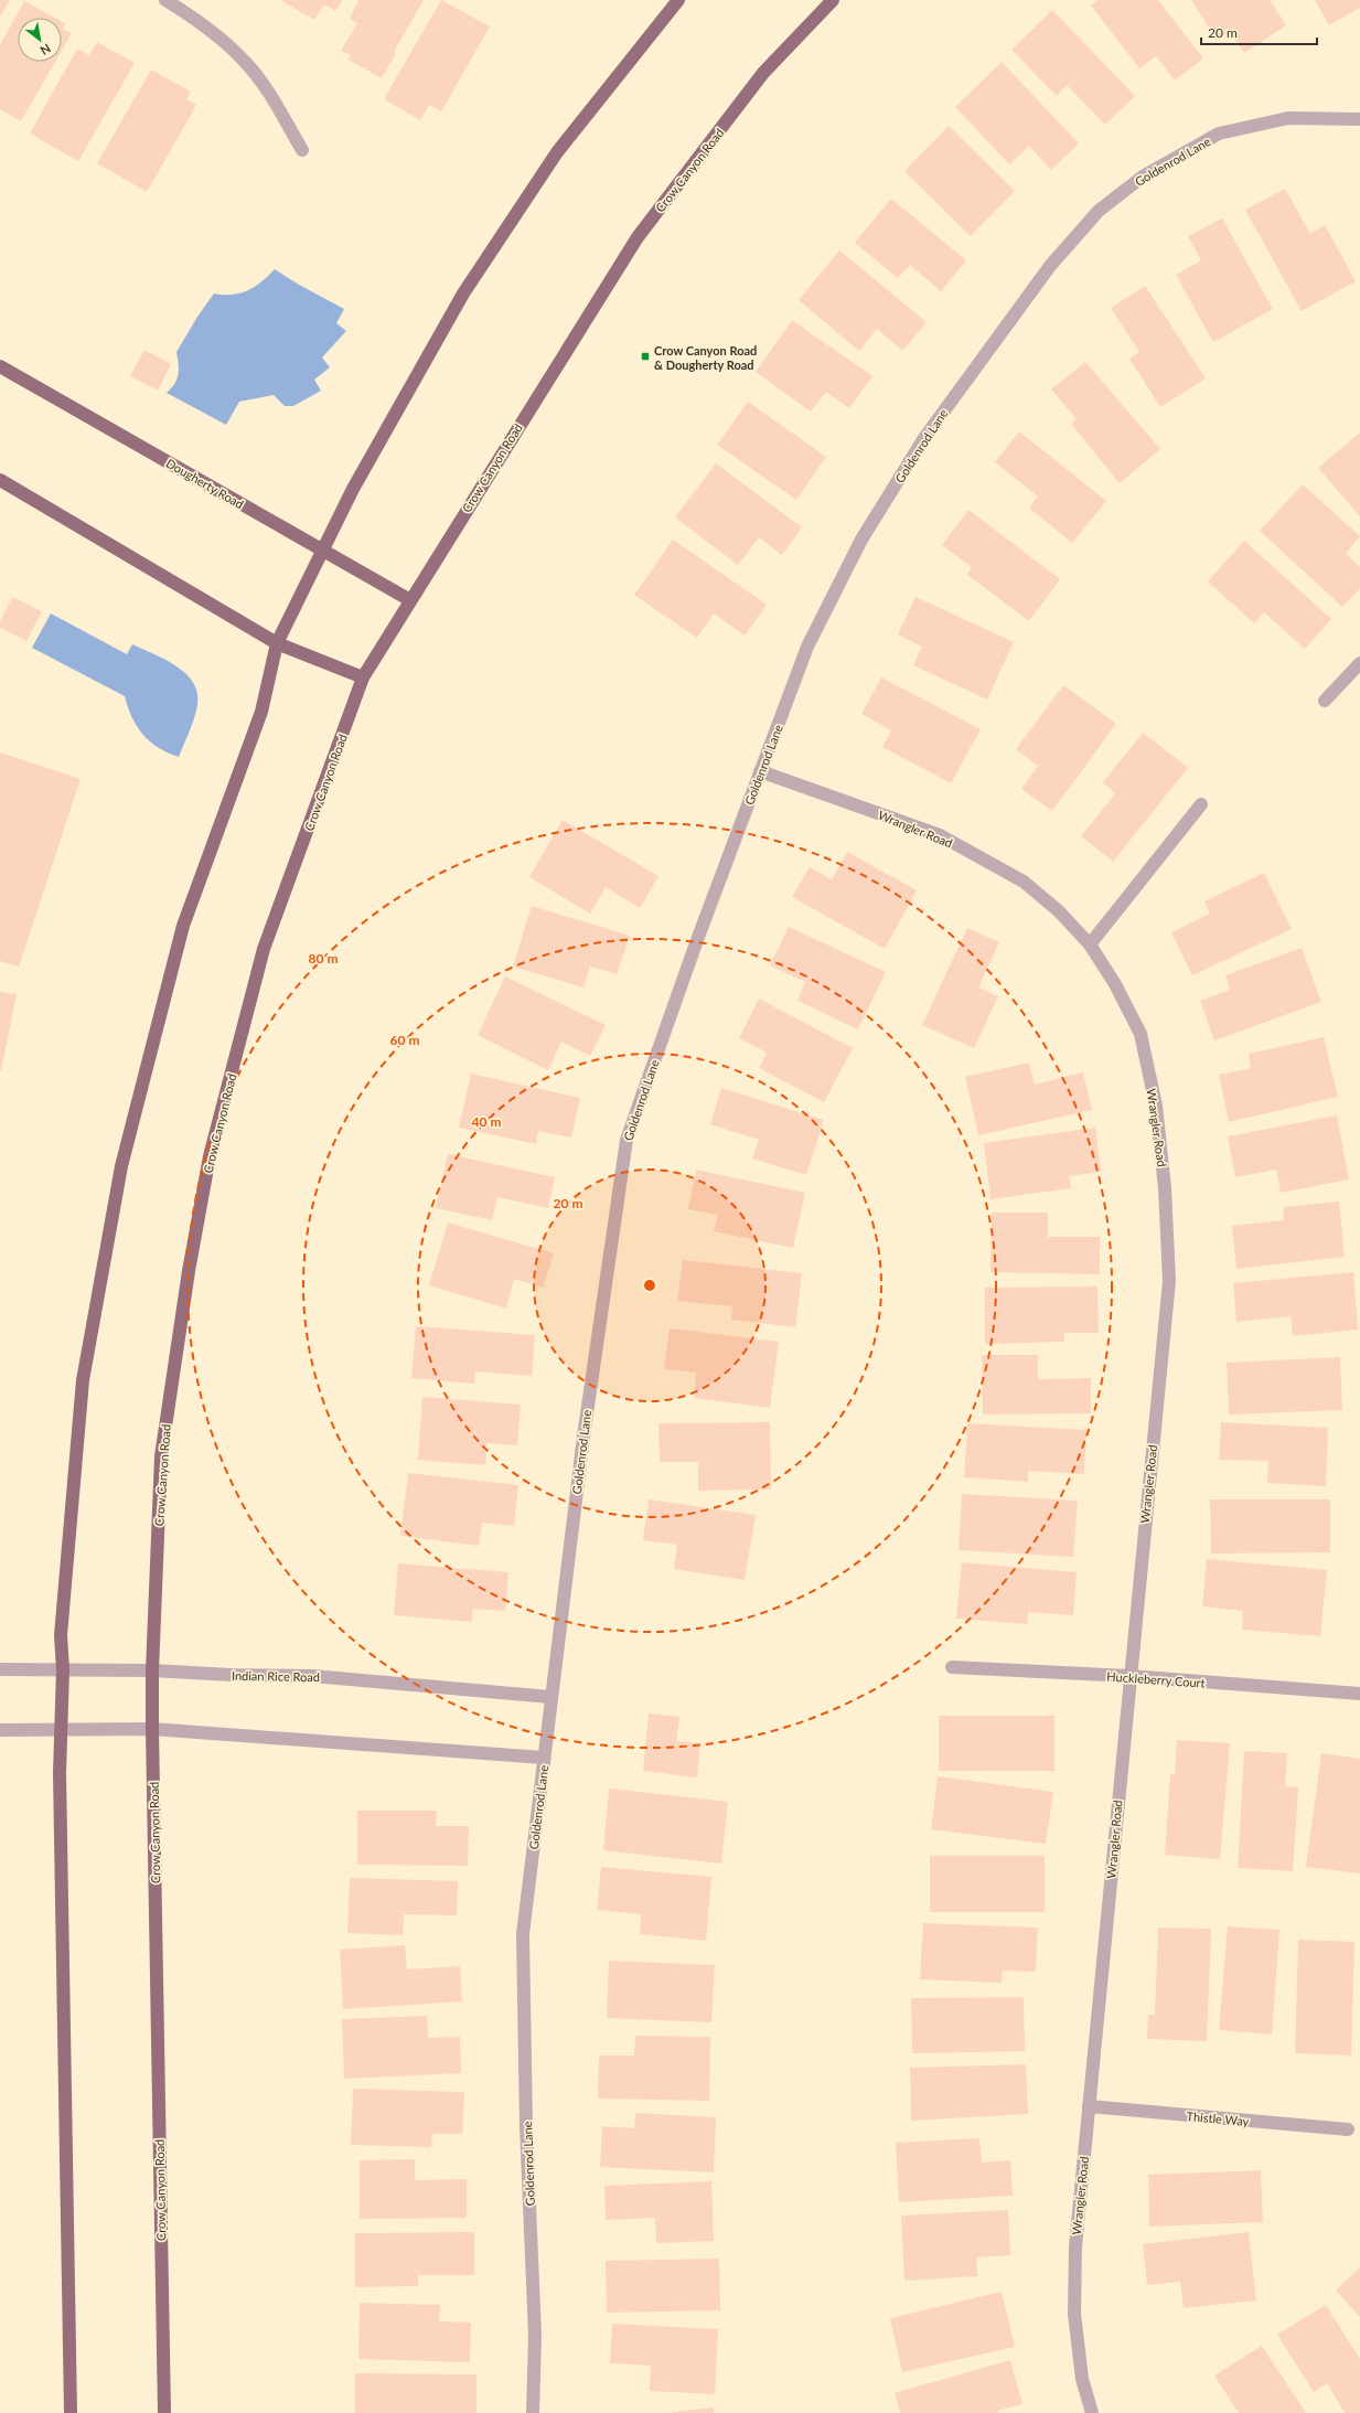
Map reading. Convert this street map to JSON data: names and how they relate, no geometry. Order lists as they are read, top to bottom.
{
  "streets": {
    "main road": ["Crow Canyon Road", "Dougherty Road"],
    "street": [
      "Goldenrod Lane",
      "Wrangler Road",
      "Indian Rice Road",
      "Huckleberry Court",
      "Thistle Way"
    ]
  },
  "crossings": [
    ["Goldenrod Lane", "Wrangler Road"],
    ["Goldenrod Lane", "Indian Rice Road"],
    ["Crow Canyon Road", "Dougherty Road"],
    ["Crow Canyon Road", "Indian Rice Road"],
    ["Wrangler Road", "Huckleberry Court"],
    ["Wrangler Road", "Thistle Way"]
  ],
  "places": {
    "transit": ["Crow Canyon Road & Dougherty Road"]
  },
  "scale_bar": "20 m",
  "north": "bottom right",
  "rings": [
    "80 m",
    "60 m",
    "40 m",
    "20 m"
  ]
}
